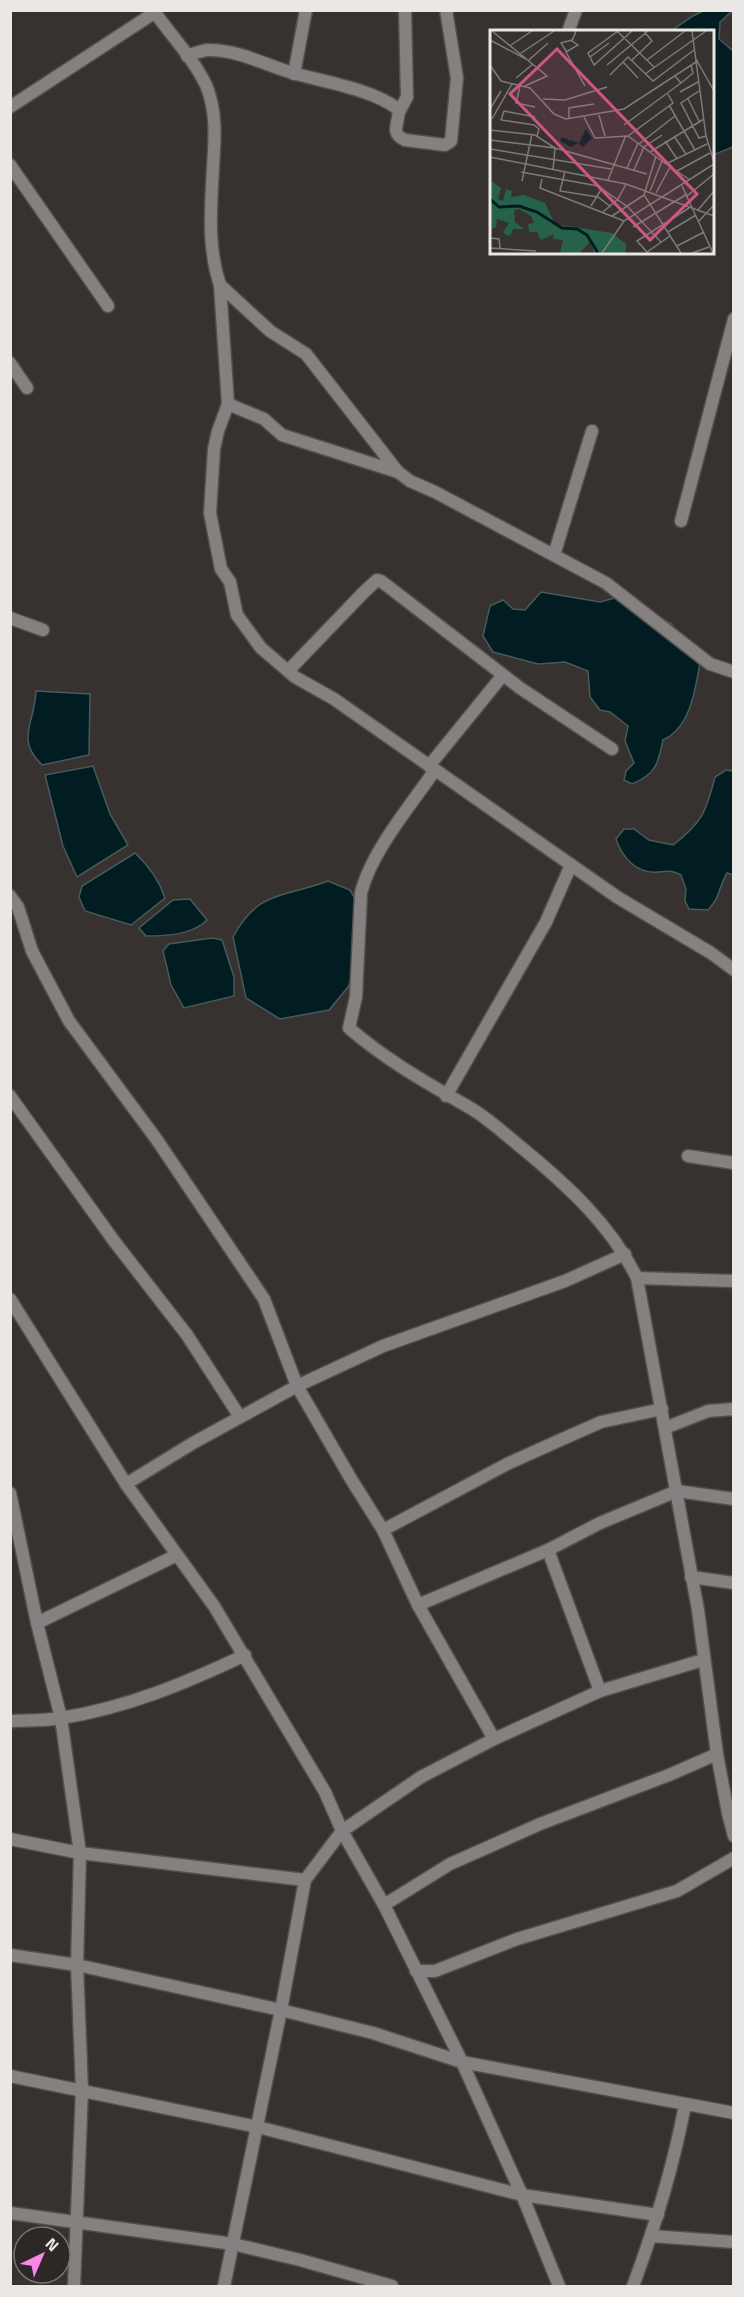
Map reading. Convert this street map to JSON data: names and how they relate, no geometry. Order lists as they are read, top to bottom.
{
  "north": "top right"
}
